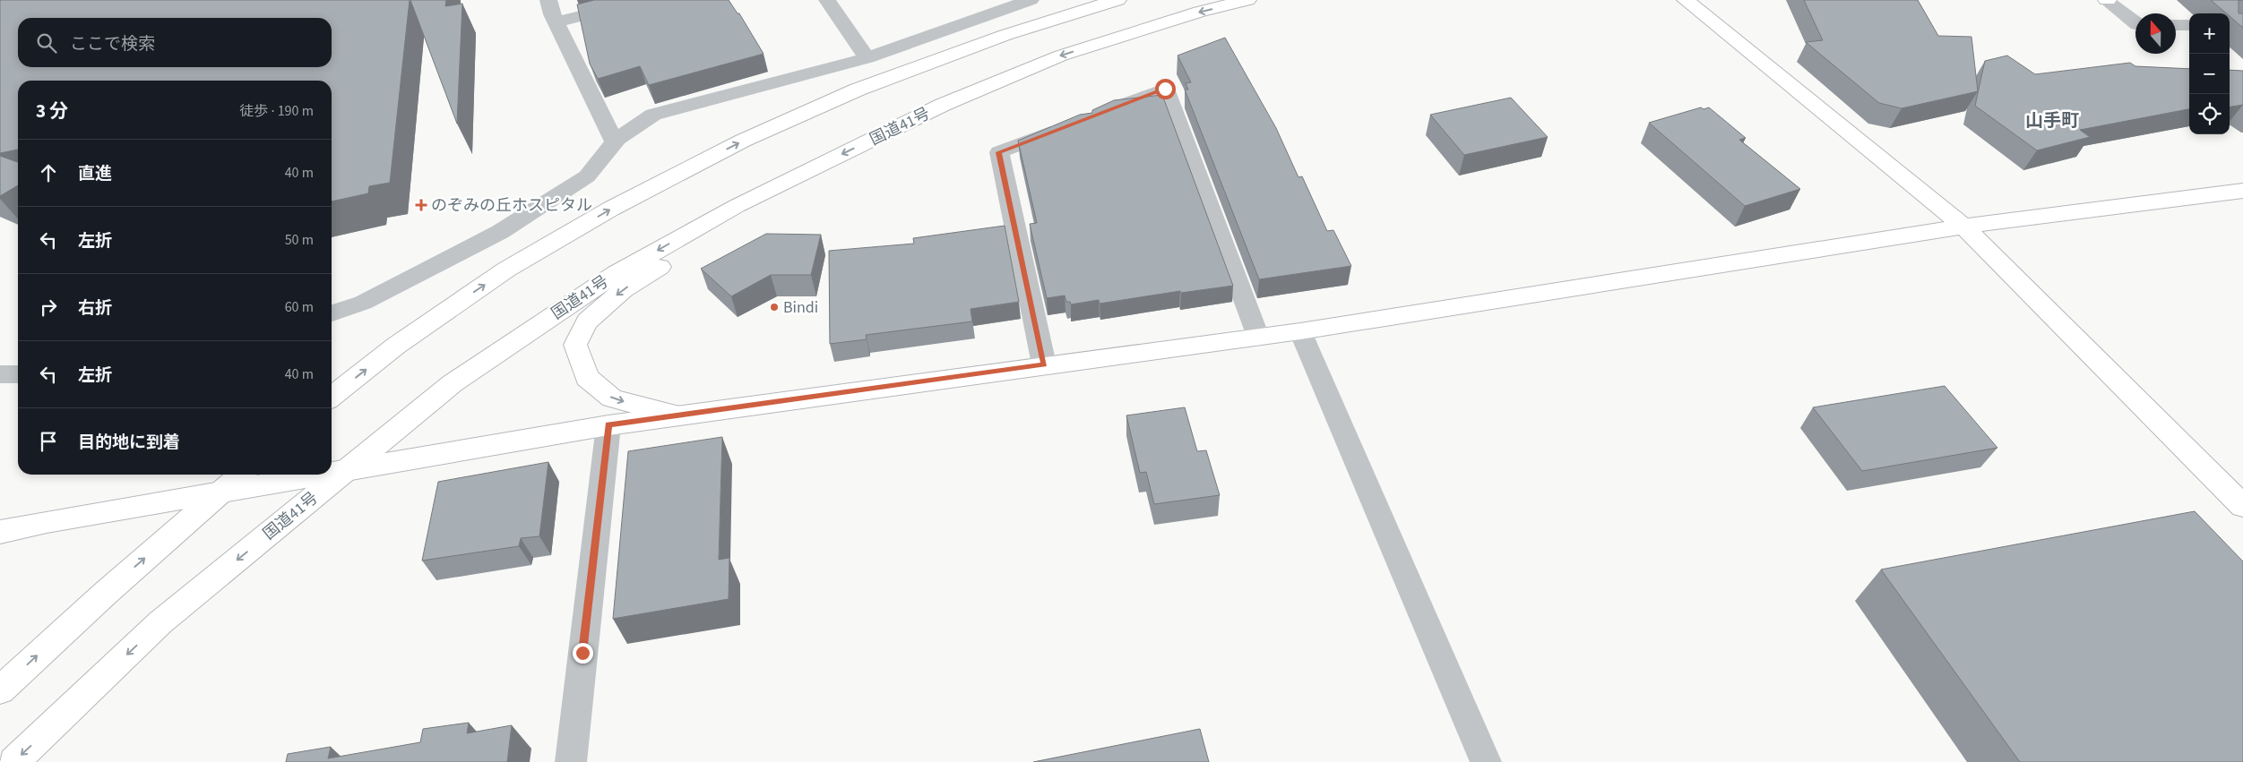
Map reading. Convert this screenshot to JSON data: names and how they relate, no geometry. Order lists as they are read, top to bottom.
{
  "streets": {
    "main road": ["国道41号"]
  },
  "districts": ["山手町"],
  "places": {
    "health": ["のぞみの丘ホスピタル"],
    "other": ["Bindi"]
  },
  "north": "top",
  "page": {
    "map_buttons": ["+", "−"],
    "search": "ここで検索",
    "heading": ["3 分", "徒歩 · 190 m"],
    "list": [
      ["直進", "40 m"],
      ["左折", "50 m"],
      ["右折", "60 m"],
      ["左折", "40 m"],
      "目的地に到着"
    ]
  }
}
